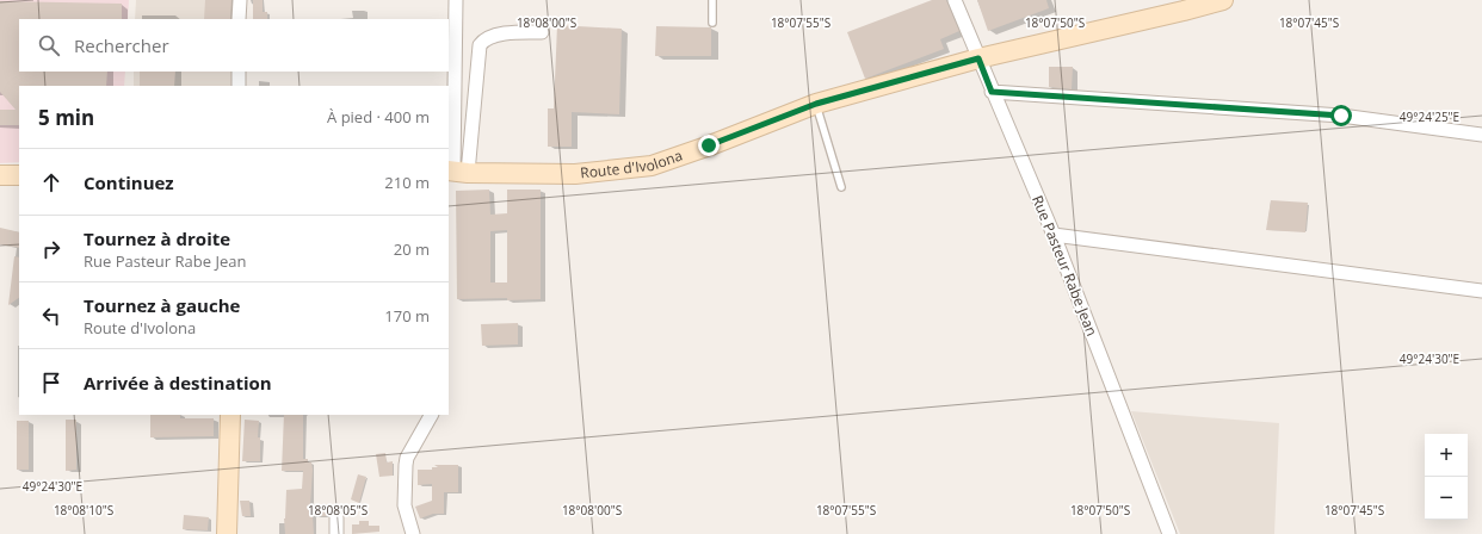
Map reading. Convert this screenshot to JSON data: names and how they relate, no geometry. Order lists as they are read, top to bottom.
{
  "streets": {
    "main road": ["Route d'Ivolona"],
    "street": ["Rue Pasteur Rabe Jean"]
  },
  "crossings": [
    ["Route d'Ivolona", "Rue Pasteur Rabe Jean"]
  ],
  "page": {
    "search": "Rechercher",
    "heading": ["5 min", "À pied · 400 m"],
    "list": [
      ["Continuez", "210 m"],
      ["Tournez à droite", "Rue Pasteur Rabe Jean", "20 m"],
      ["Tournez à gauche", "Route d'Ivolona", "170 m"],
      "Arrivée à destination"
    ],
    "map_buttons": ["+", "−"]
  },
  "coordinates": [
    "18°08'00\"S",
    "18°07'55\"S",
    "18°07'50\"S",
    "18°07'45\"S",
    "49°24'25\"E",
    "49°24'30\"E",
    "18°08'10\"S",
    "18°08'05\"S"
  ]
}
